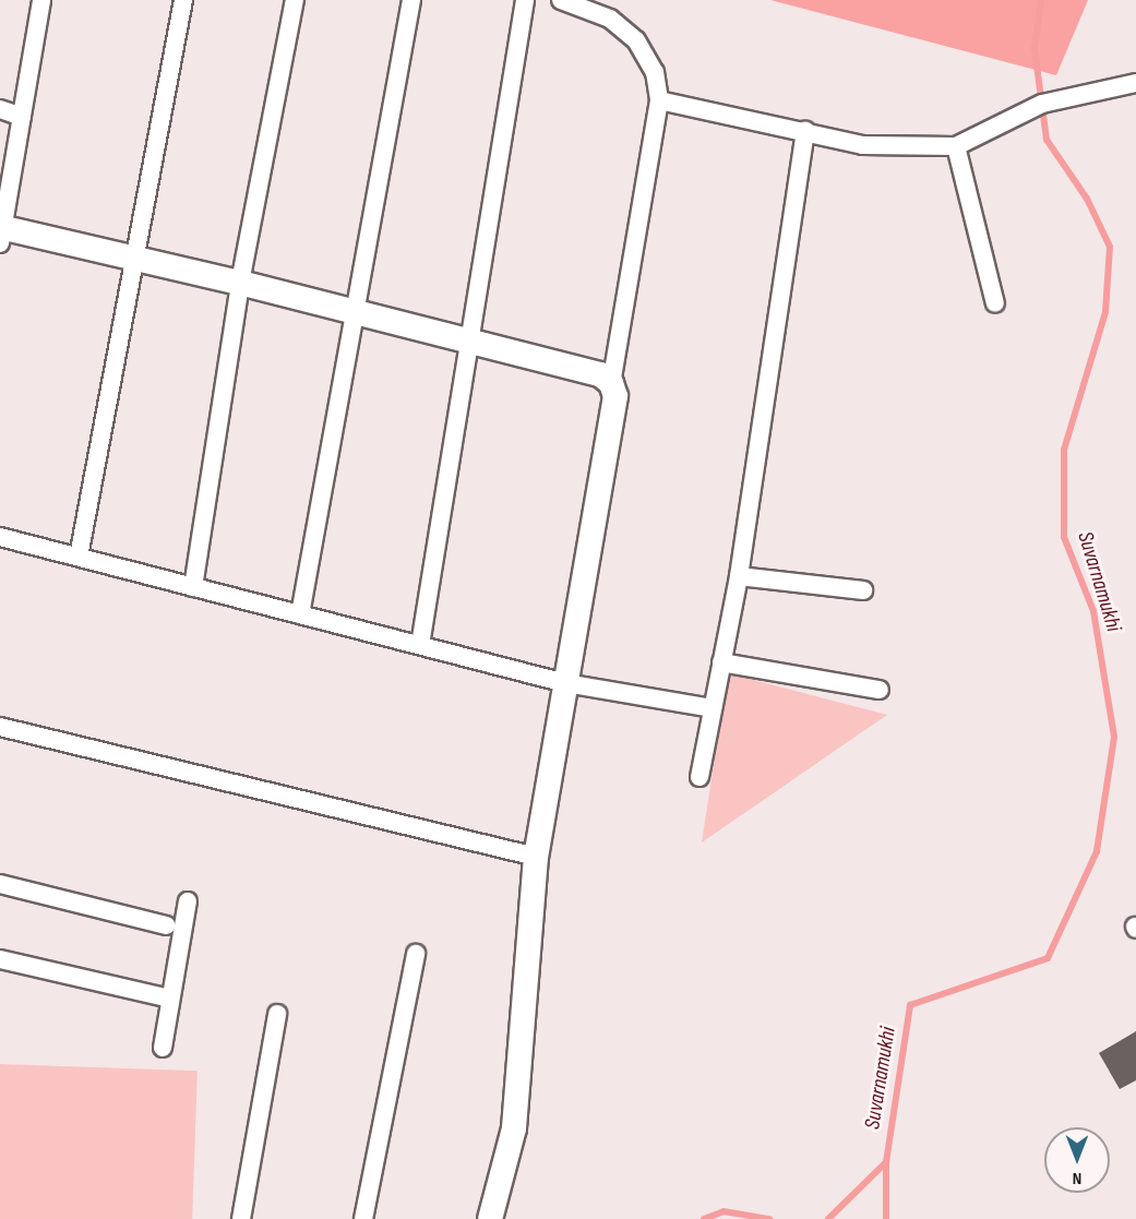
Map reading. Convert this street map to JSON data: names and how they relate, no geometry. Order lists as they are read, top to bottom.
{
  "water": ["Suvarnamukhi"],
  "north": "bottom"
}
